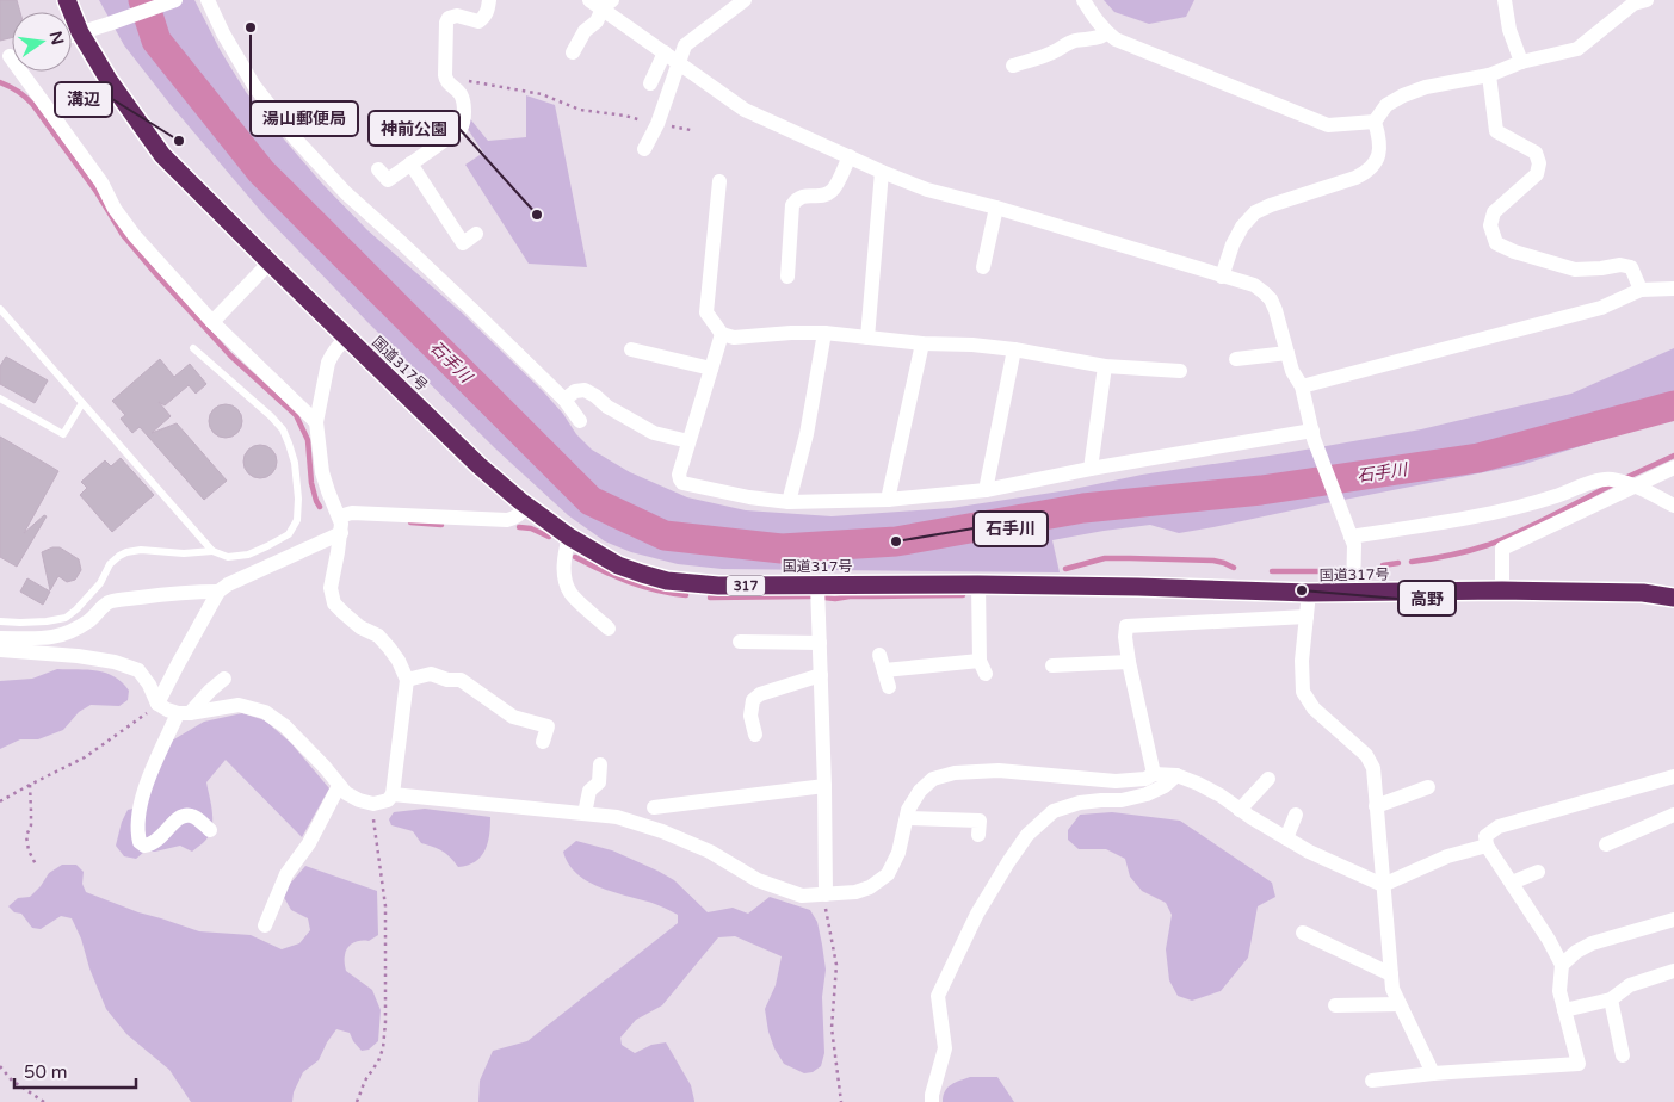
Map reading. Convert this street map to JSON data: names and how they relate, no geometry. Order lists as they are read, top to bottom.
{
  "streets": {
    "highway": ["国道317号", "317"]
  },
  "water": ["石手川"],
  "places": [
    "湯山郵便局",
    "溝辺",
    "神前公園",
    "石手川",
    "高野"
  ],
  "scale_bar": "50 m",
  "north": "right"
}
